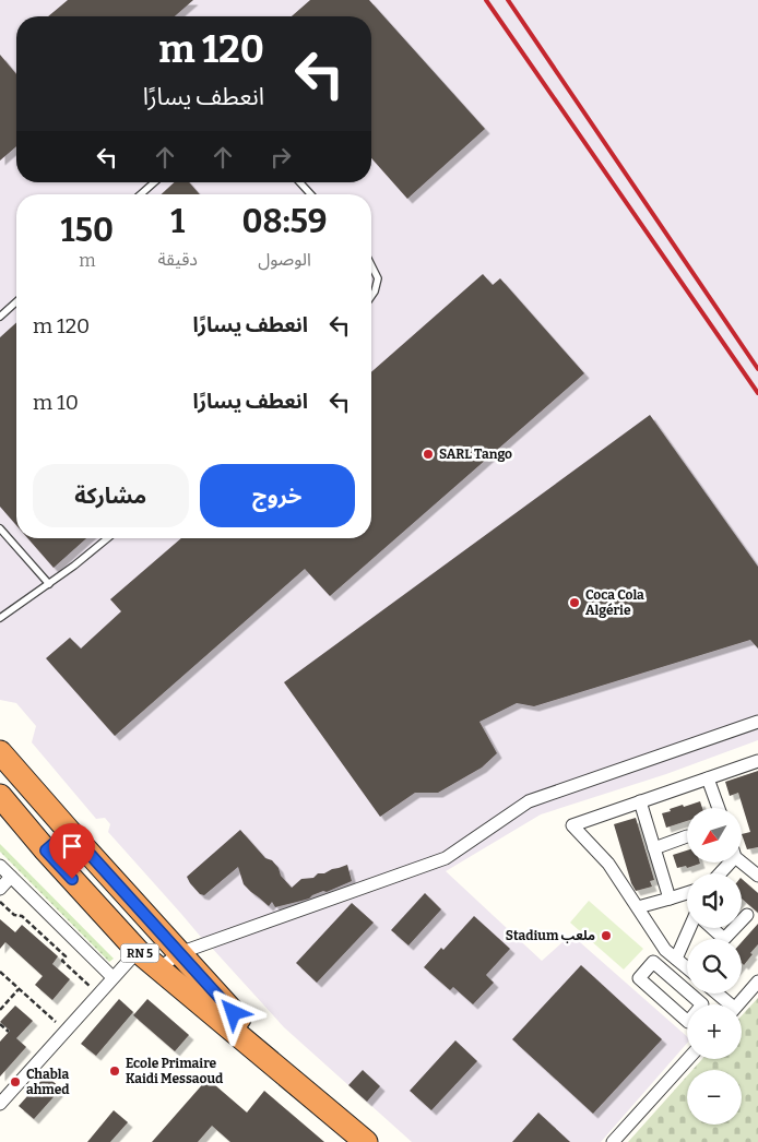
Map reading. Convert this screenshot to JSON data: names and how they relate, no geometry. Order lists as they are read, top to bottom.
{
  "streets": {
    "highway": ["RN 5"]
  },
  "places": [
    "SARL Tango",
    "Coca Cola Algérie",
    "Stadium ملعب",
    "Ecole Primaire Kaidi Messaoud",
    "Chabla ahmed"
  ],
  "north": "bottom left",
  "page": {
    "turn": ["120 m", "انعطف يسارًا"],
    "eta": [
      "08:59",
      "الوصول",
      "1",
      "دقيقة",
      "150",
      "m"
    ],
    "list": [
      {
        "name": "انعطف يسارًا",
        "value": "120 m"
      },
      {
        "name": "انعطف يسارًا",
        "value": "10 m"
      }
    ],
    "buttons": ["خروج", "مشاركة"],
    "map_buttons": ["+", "−"]
  }
}
